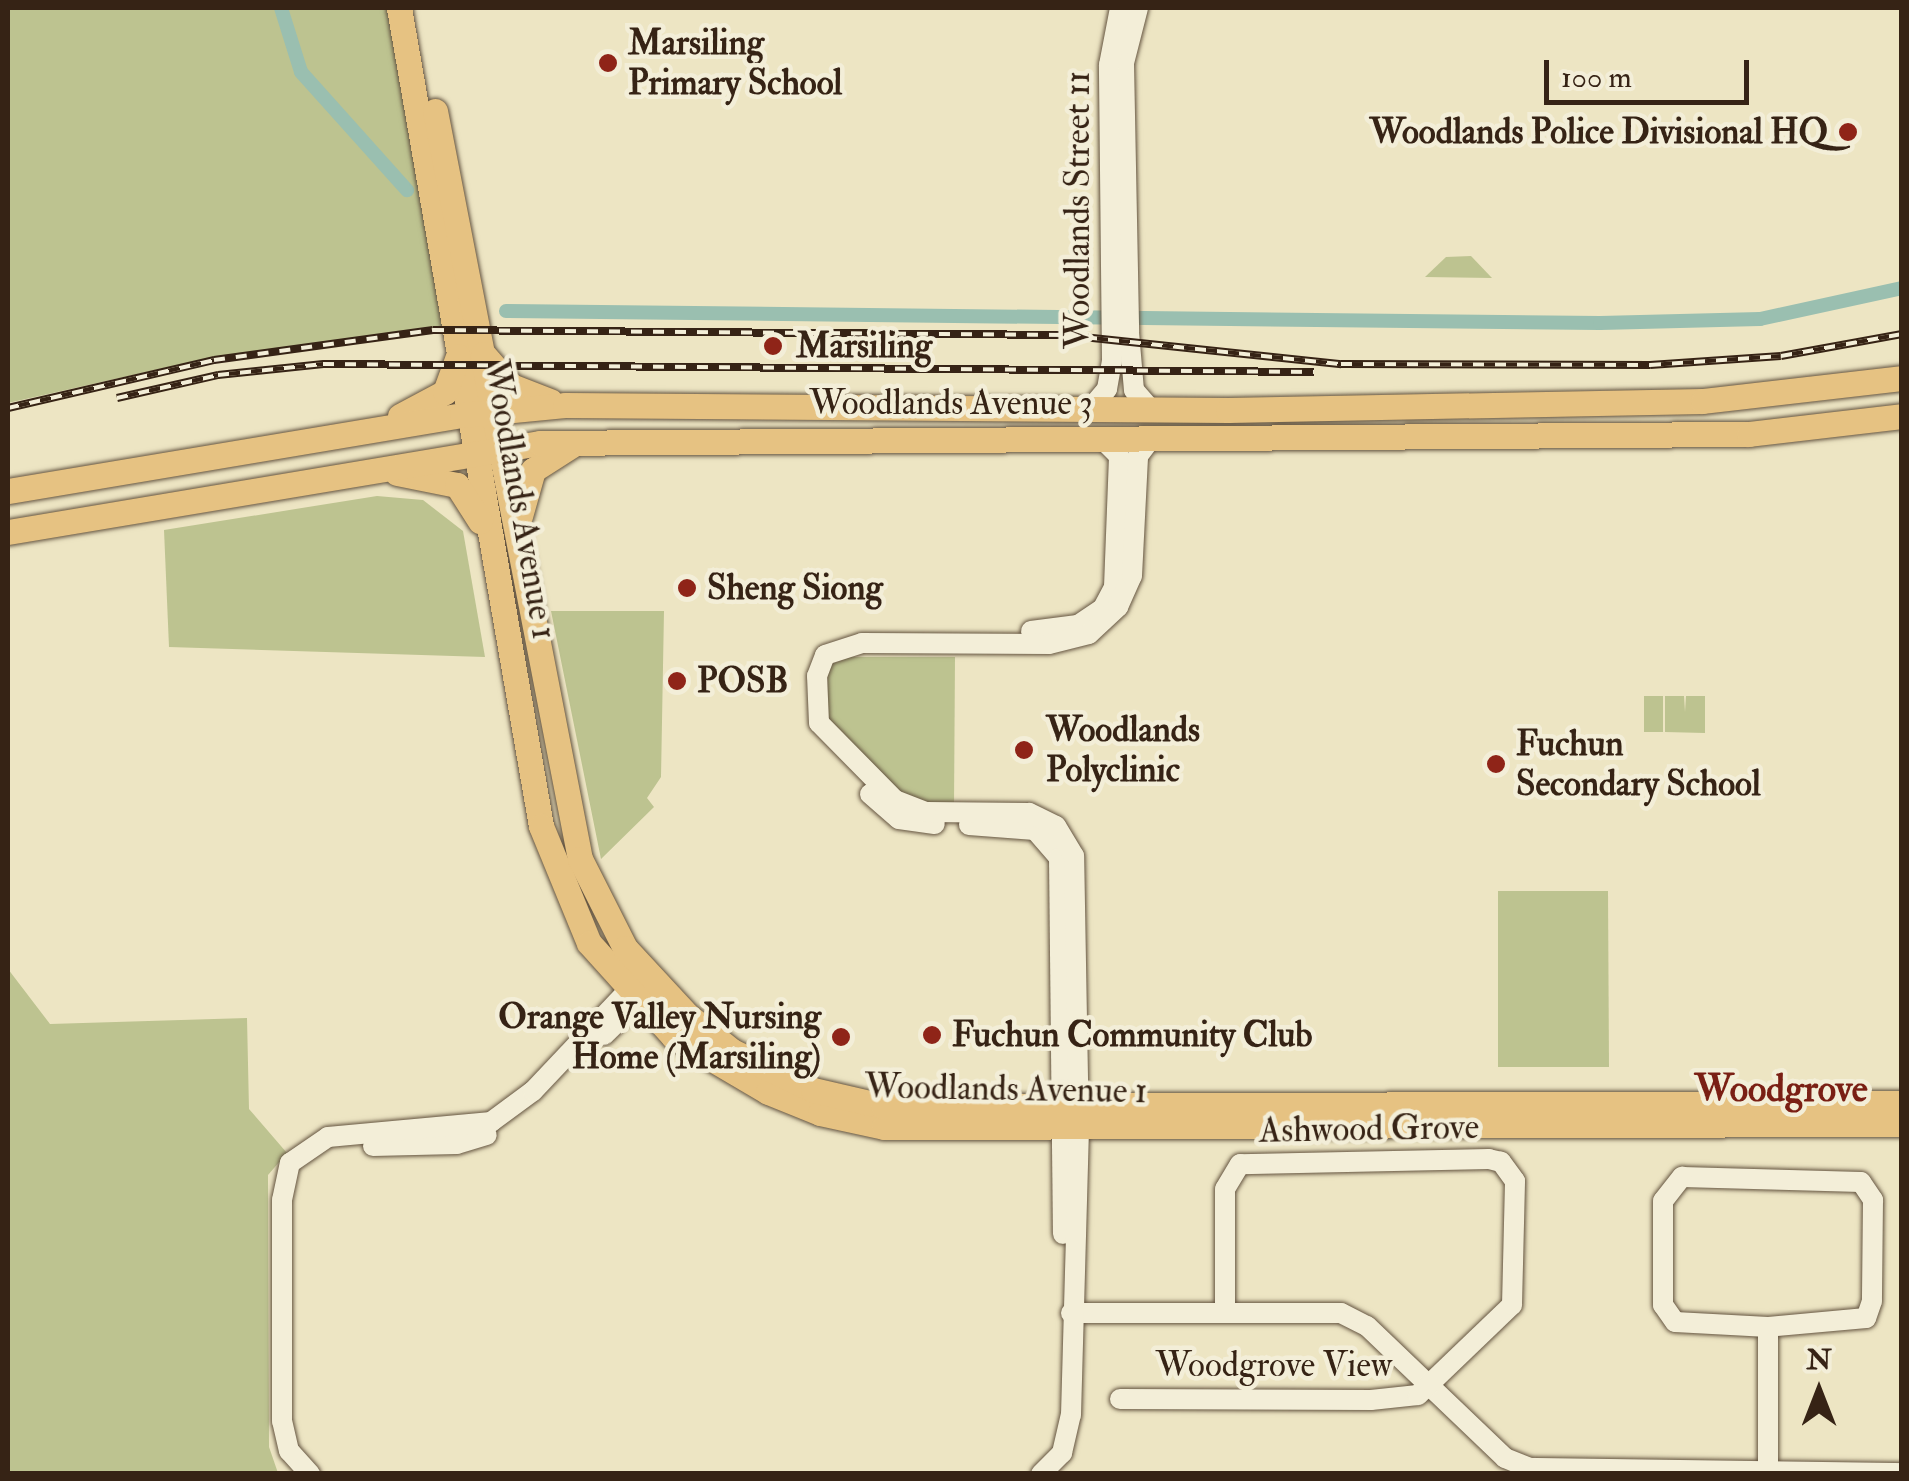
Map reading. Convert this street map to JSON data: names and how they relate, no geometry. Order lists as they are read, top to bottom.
{
  "streets": {
    "main road": ["Woodlands Avenue 3", "Woodlands Avenue 1"],
    "street": ["Woodlands Street 11", "Ashwood Grove", "Woodgrove View"]
  },
  "crossings": [
    ["Woodlands Street 11", "Woodlands Avenue 3"],
    ["Woodlands Avenue 3", "Woodlands Avenue 1"],
    ["Ashwood Grove", "Woodgrove View"]
  ],
  "districts": ["Woodgrove"],
  "places": [
    "Marsiling Primary School",
    "Woodlands Police Divisional HQ",
    "Marsiling",
    "Sheng Siong",
    "POSB",
    "Woodlands Polyclinic",
    "Fuchun Secondary School",
    "Fuchun Community Club",
    "Orange Valley Nursing Home (Marsiling)"
  ],
  "scale_bar": "100 m",
  "north": "top"
}
